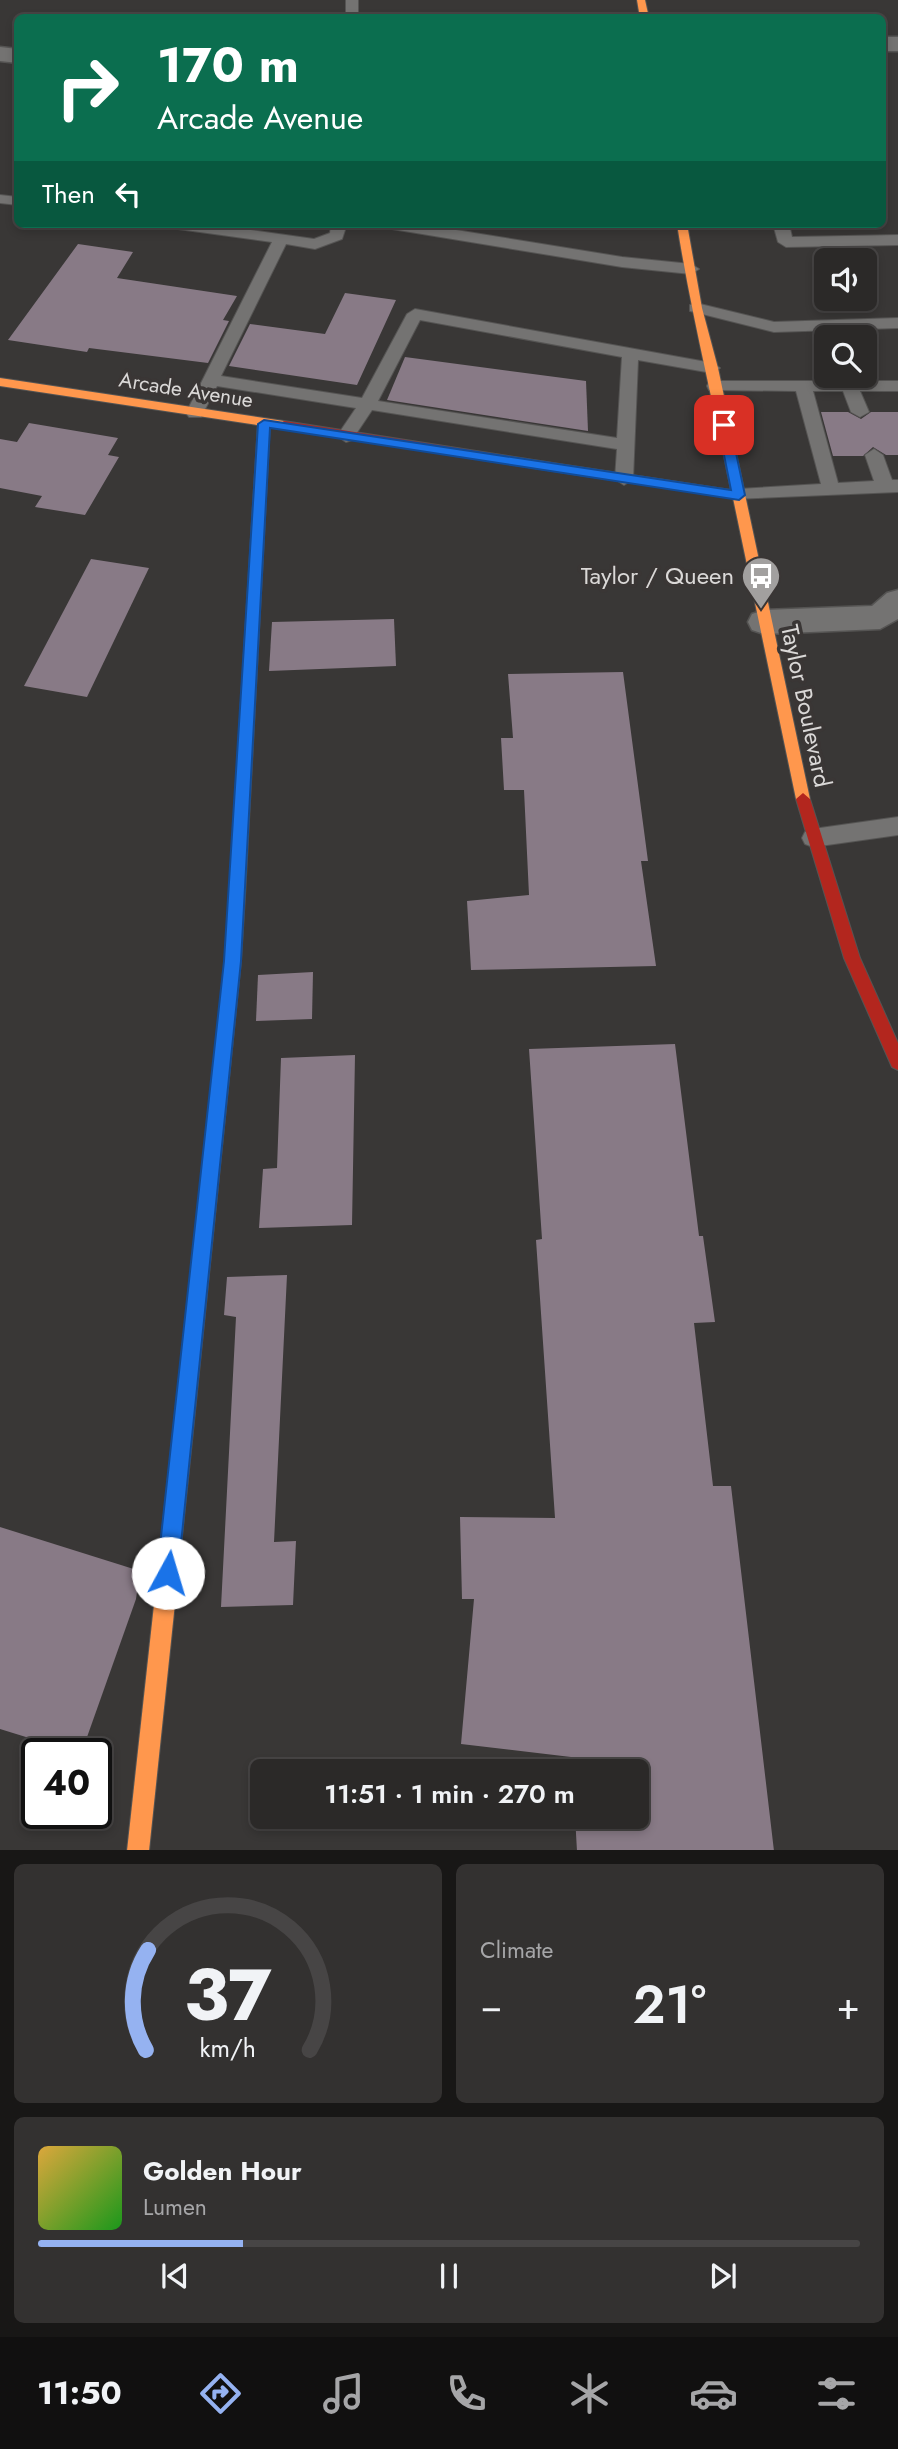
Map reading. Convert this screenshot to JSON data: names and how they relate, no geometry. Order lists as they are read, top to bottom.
{
  "streets": {
    "street": ["Arcade Avenue", "Taylor Boulevard"]
  },
  "crossings": [
    ["Arcade Avenue", "Taylor Boulevard"]
  ],
  "places": {
    "bus stop": ["Taylor / Queen"]
  },
  "page": {
    "turn": ["170 m", "Arcade Avenue"],
    "then": "Then",
    "limit": "40",
    "trip": "11:51 · 1 min · 270 m",
    "tile": "Climate",
    "heat": ["−", "21°", "+"],
    "song": ["Golden Hour", "Lumen"],
    "tabs": "11:50",
    "gauge": ["37", "km/h"]
  }
}
